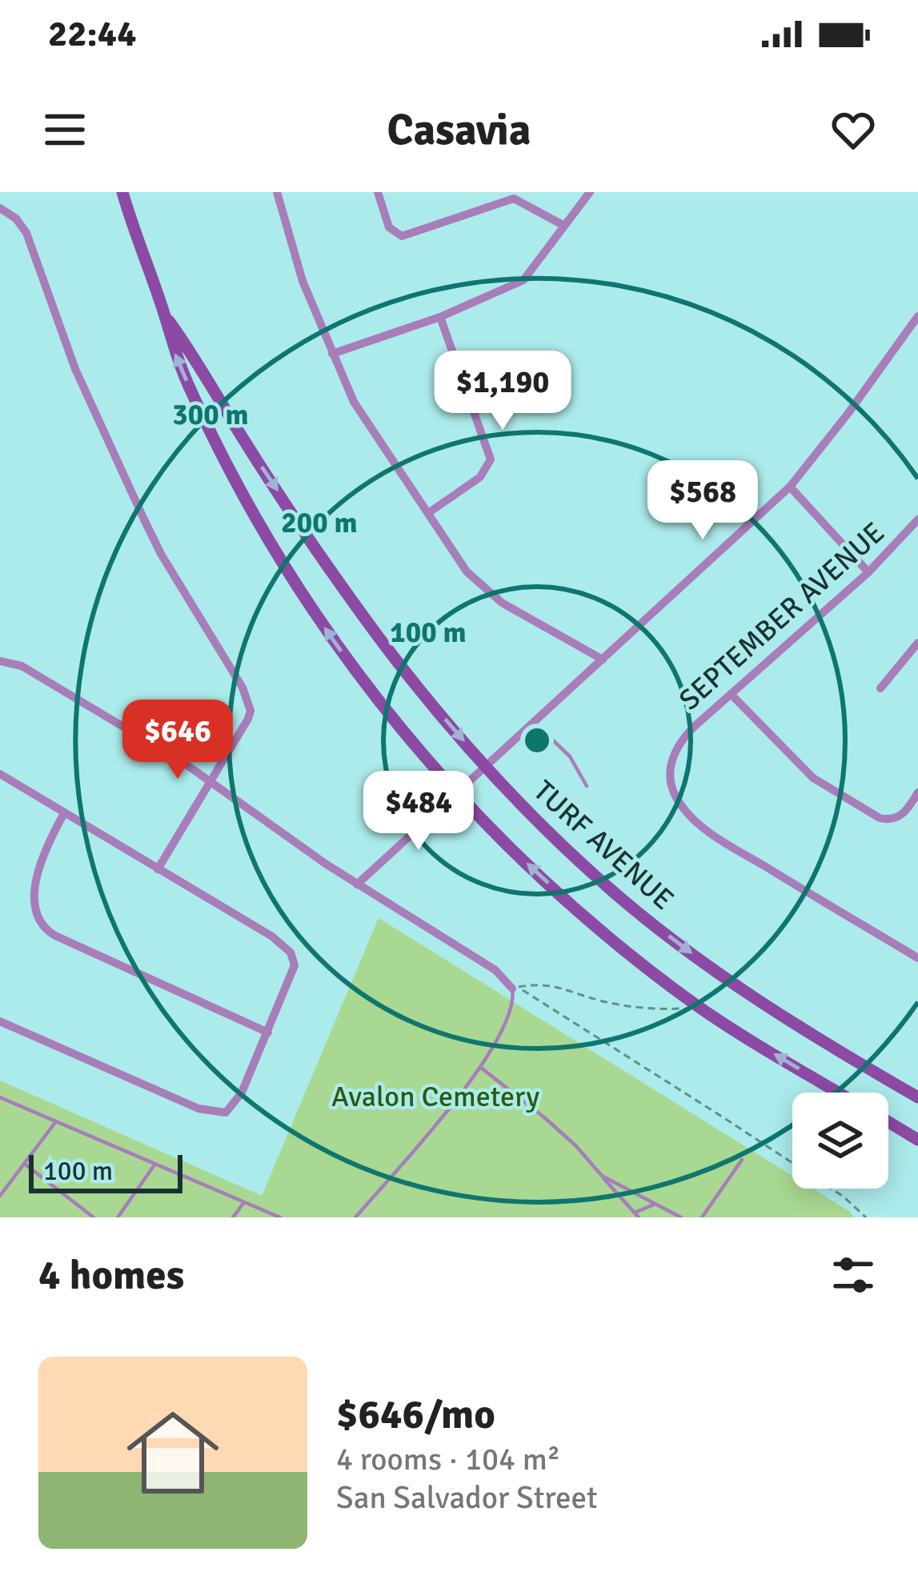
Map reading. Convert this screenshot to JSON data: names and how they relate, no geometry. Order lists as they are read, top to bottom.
{
  "streets": {
    "main road": ["TURF AVENUE"],
    "street": ["SEPTEMBER AVENUE"]
  },
  "parks": ["Avalon Cemetery"],
  "scale_bar": "100 m",
  "page": {
    "status": "22:44",
    "header": "Casavia",
    "price": [
      "$1,190",
      "$568",
      "$646",
      "$484"
    ],
    "scale": "100 m",
    "heading": "4 homes",
    "list": [
      {
        "name": "$646/mo",
        "note": "4 rooms · 104 m² · San Salvador Street"
      }
    ]
  },
  "rings": ["300 m", "200 m", "100 m"]
}
